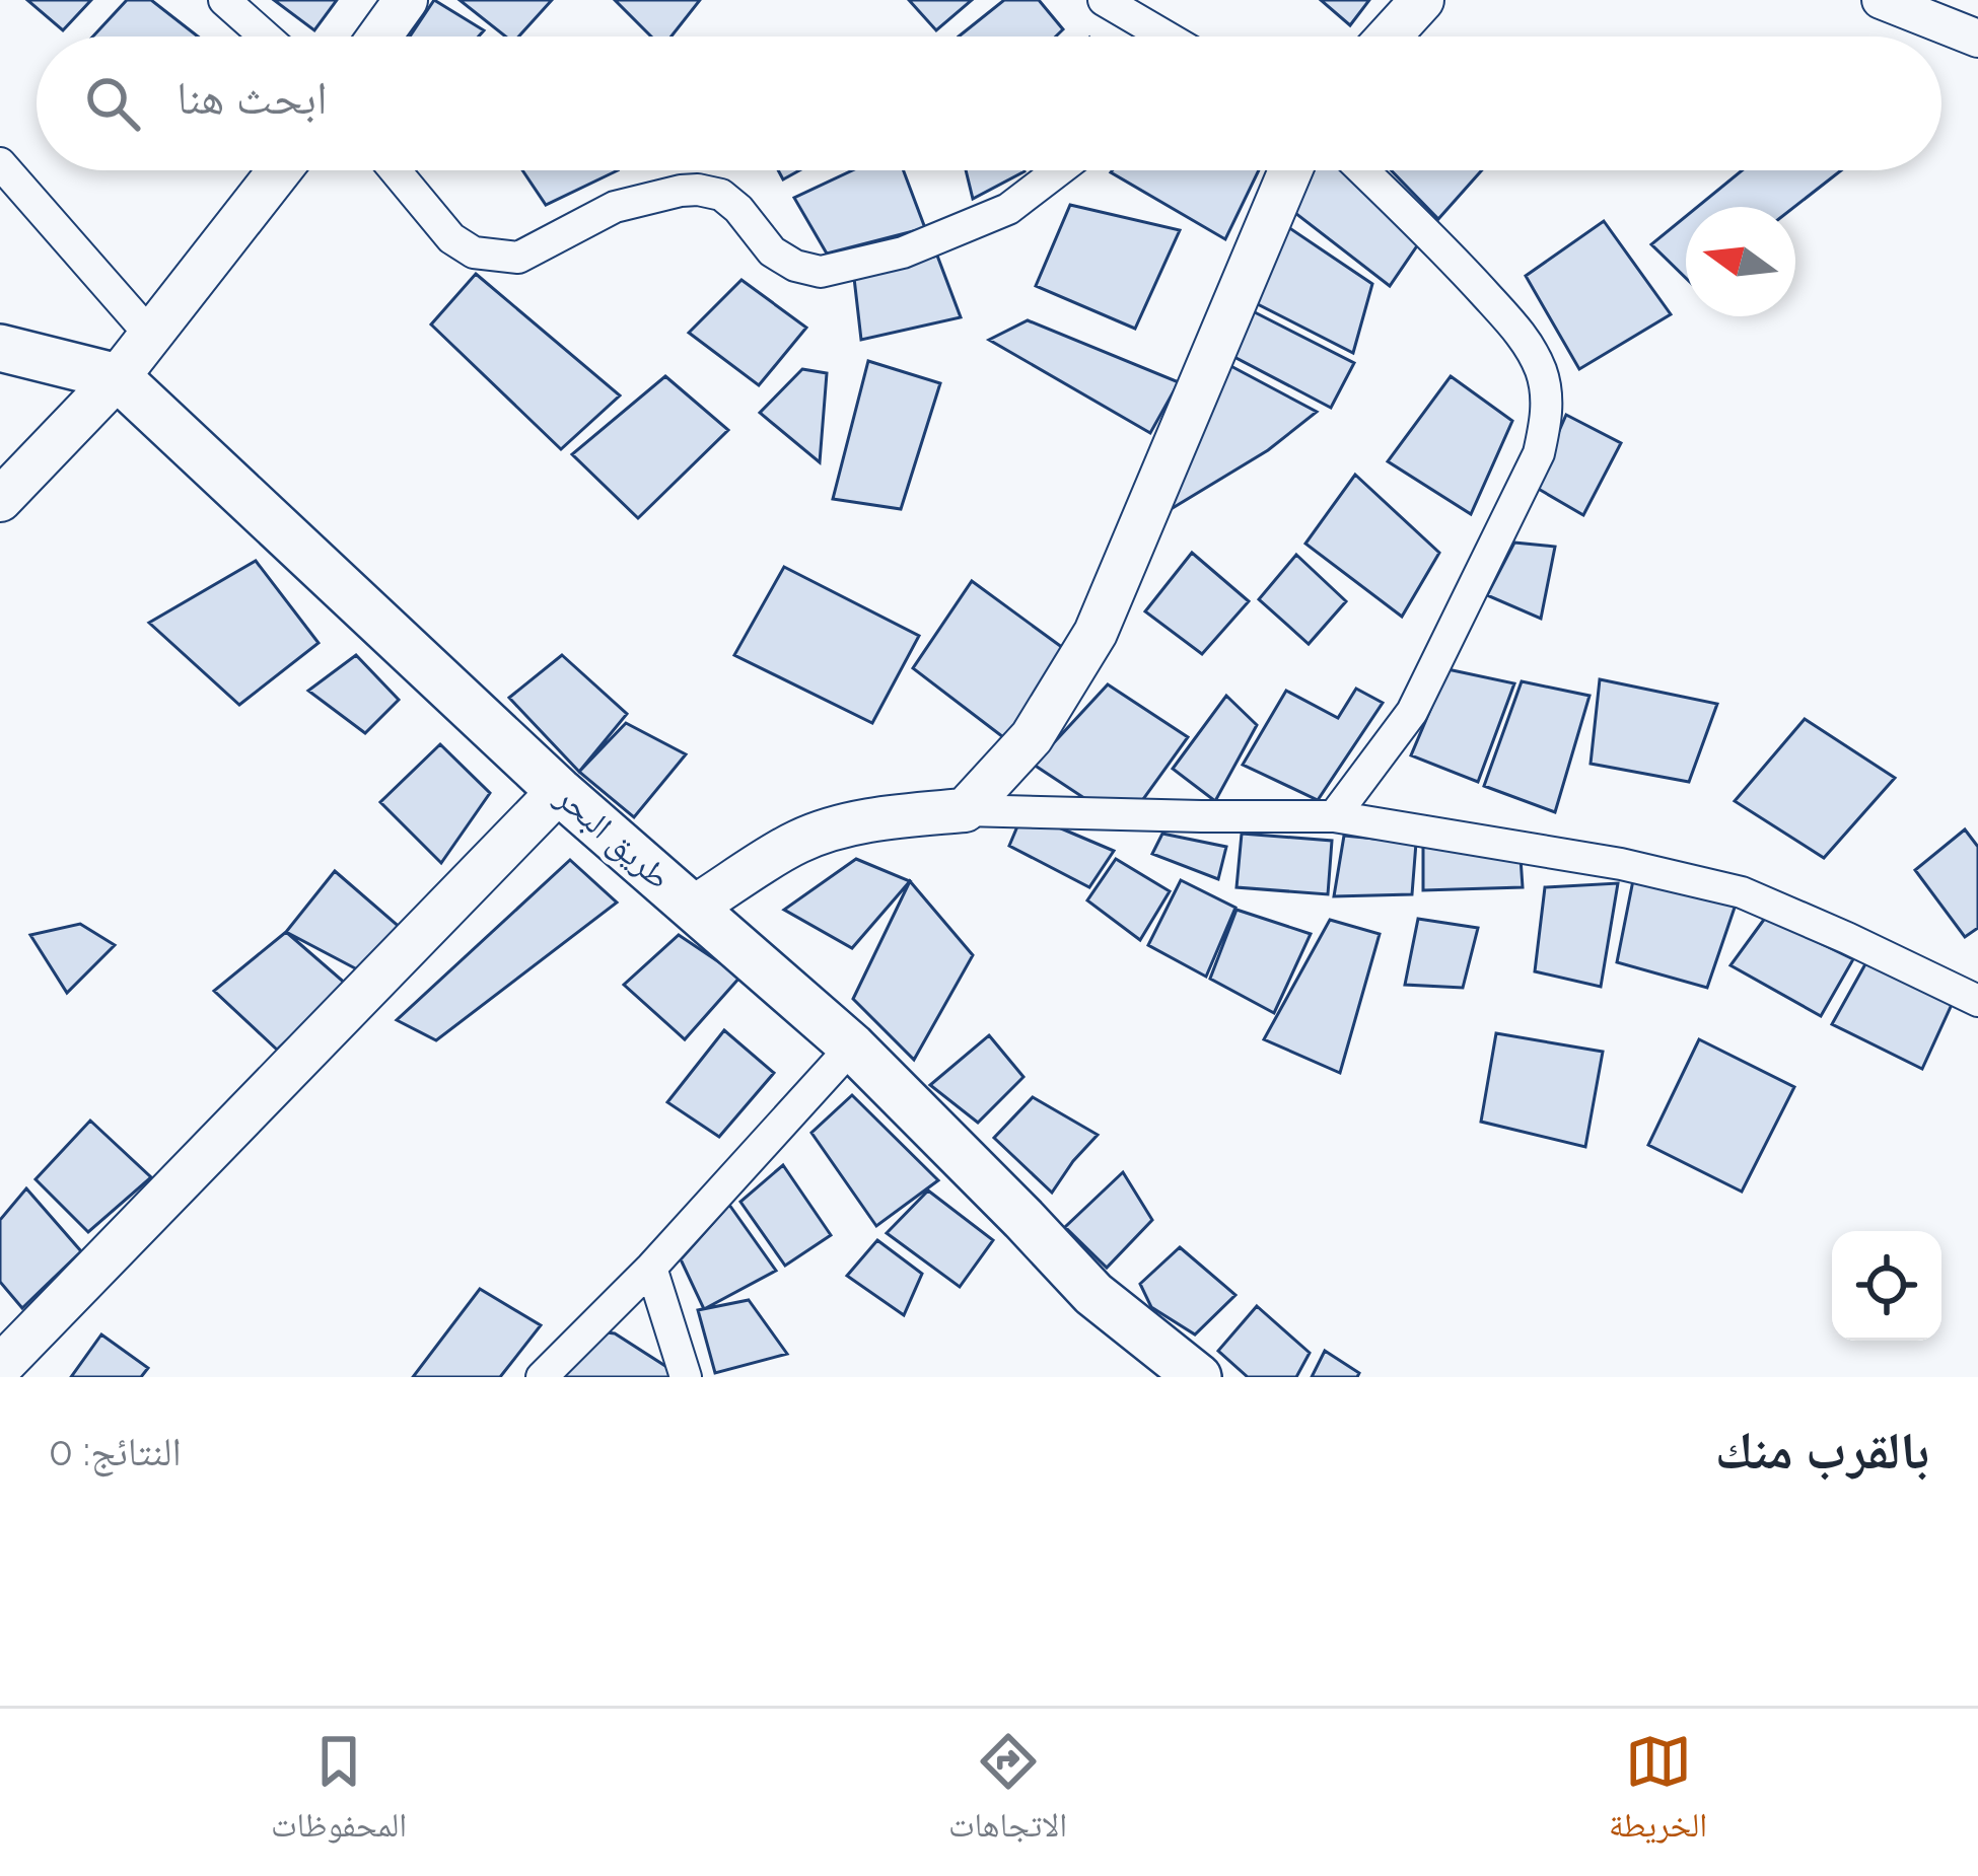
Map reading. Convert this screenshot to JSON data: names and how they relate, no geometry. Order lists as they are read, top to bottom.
{
  "streets": {
    "main road": ["طريق البحر"]
  },
  "north": "left",
  "page": {
    "search": "ابحث هنا",
    "heading": ["بالقرب منك", "النتائج: 0"],
    "nav": ["الخريطة", "الاتجاهات", "المحفوظات"]
  }
}
